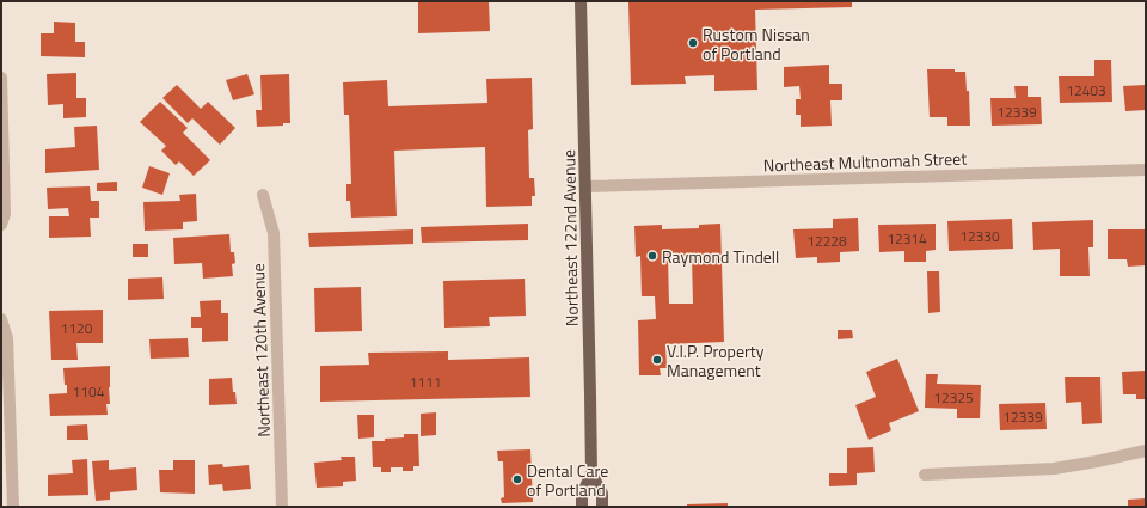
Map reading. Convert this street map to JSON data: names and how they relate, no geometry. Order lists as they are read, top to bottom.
{
  "streets": {
    "main road": ["Northeast 122nd Avenue"],
    "street": ["Northeast Multnomah Street", "Northeast 120th Avenue"]
  },
  "crossings": [
    ["Northeast Multnomah Street", "Northeast 122nd Avenue"]
  ],
  "places": [
    "Rustom Nissan of Portland",
    "Raymond Tindell",
    "V.I.P. Property Management",
    "Dental Care of Portland"
  ],
  "house_numbers": [
    "12403",
    "12339",
    "12330",
    "12314",
    "12228",
    "1120",
    "1111",
    "1104",
    "12325",
    "12339"
  ]
}
